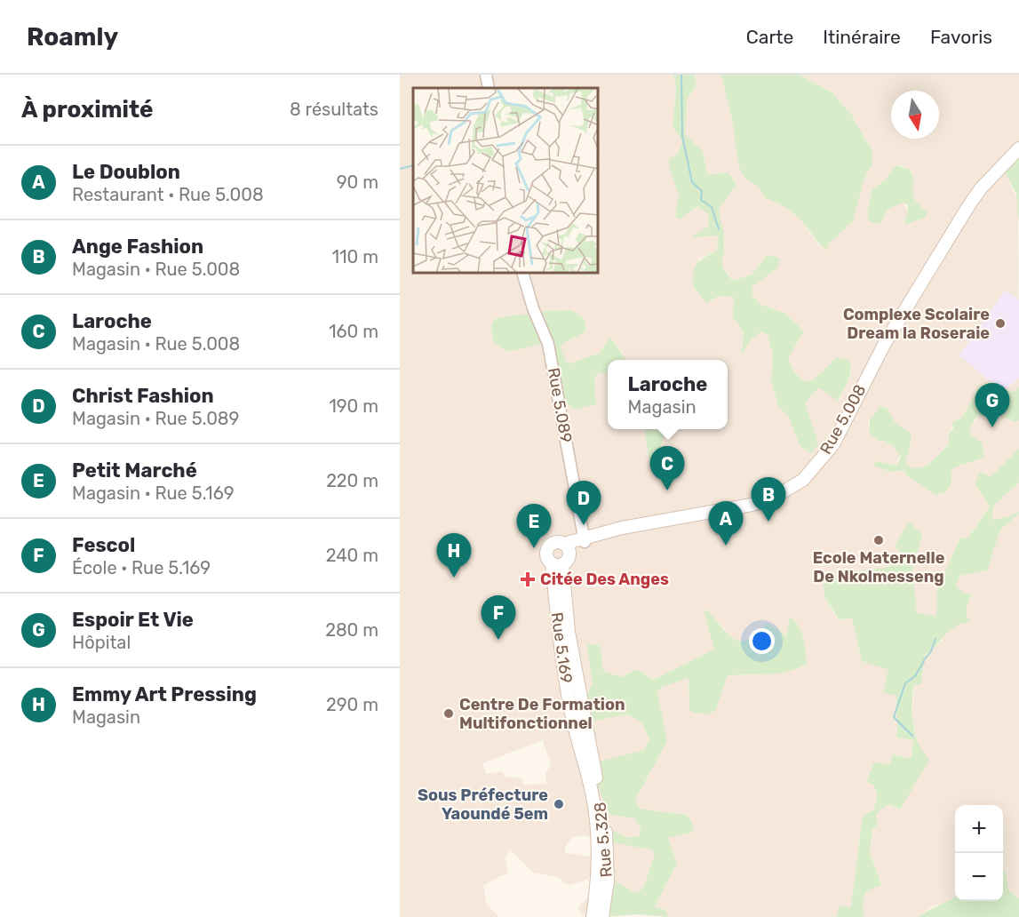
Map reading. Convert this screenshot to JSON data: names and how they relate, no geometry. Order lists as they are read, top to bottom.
{
  "streets": {
    "main road": ["Rue 5.008", "Rue 5.169", "Rue 5.328"],
    "street": ["Rue 5.089"]
  },
  "crossings": [
    ["Rue 5.089", "Rue 5.008"],
    ["Rue 5.008", "Rue 5.169"],
    ["Rue 5.169", "Rue 5.328"]
  ],
  "places": {
    "other": [
      "Complexe Scolaire Dream la Roseraie",
      "Ecole Maternelle De Nkolmesseng",
      "Centre De Formation Multifonctionnel",
      "Sous Préfecture Yaoundé 5em"
    ],
    "health": ["Citée Des Anges"]
  },
  "north": "bottom",
  "page": {
    "header": "Roamly",
    "nav": ["Carte", "Itinéraire", "Favoris"],
    "heading": ["À proximité", "8 résultats"],
    "list": [
      {
        "mark": "A",
        "name": "Le Doublon",
        "note": "Restaurant · Rue 5.008",
        "value": "90 m"
      },
      {
        "mark": "B",
        "name": "Ange Fashion",
        "note": "Magasin · Rue 5.008",
        "value": "110 m"
      },
      {
        "mark": "C",
        "name": "Laroche",
        "note": "Magasin · Rue 5.008",
        "value": "160 m"
      },
      {
        "mark": "D",
        "name": "Christ Fashion",
        "note": "Magasin · Rue 5.089",
        "value": "190 m"
      },
      {
        "mark": "E",
        "name": "Petit Marché",
        "note": "Magasin · Rue 5.169",
        "value": "220 m"
      },
      {
        "mark": "F",
        "name": "Fescol",
        "note": "École · Rue 5.169",
        "value": "240 m"
      },
      {
        "mark": "G",
        "name": "Espoir Et Vie",
        "note": "Hôpital",
        "value": "280 m"
      },
      {
        "mark": "H",
        "name": "Emmy Art Pressing",
        "note": "Magasin",
        "value": "290 m"
      }
    ],
    "popup": ["Laroche", "Magasin"],
    "pins": [
      "G",
      "C",
      "B",
      "D",
      "A",
      "E",
      "H",
      "F"
    ],
    "map_buttons": ["+", "−"]
  }
}
